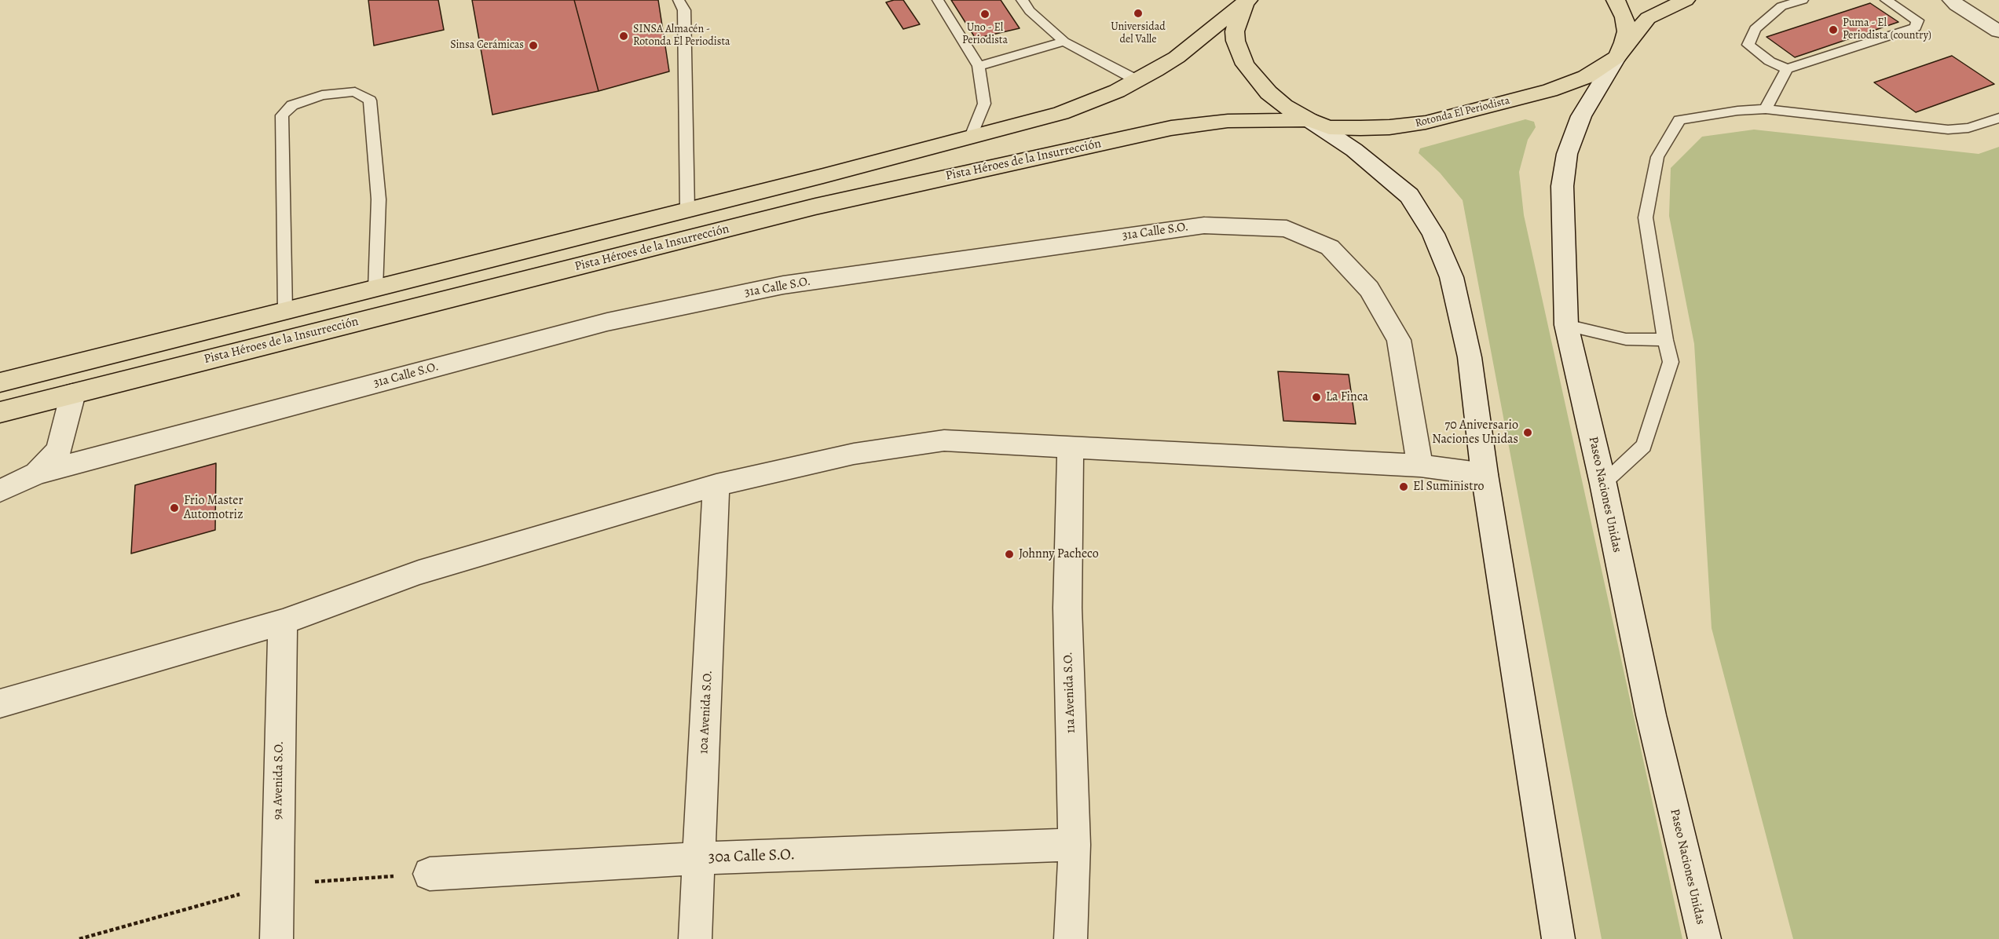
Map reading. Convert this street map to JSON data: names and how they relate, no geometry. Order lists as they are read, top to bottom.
{
  "streets": {
    "main road": ["Rotonda El Periodista", "Pista Héroes de la Insurrección"],
    "street": [
      "31a Calle S.O.",
      "Paseo Naciones Unidas",
      "11a Avenida S.O.",
      "10a Avenida S.O.",
      "9a Avenida S.O.",
      "30a Calle S.O."
    ]
  },
  "crossings": [
    ["Rotonda El Periodista", "Pista Héroes de la Insurrección"],
    ["Rotonda El Periodista", "Paseo Naciones Unidas"],
    ["11a Avenida S.O.", "30a Calle S.O."],
    ["10a Avenida S.O.", "30a Calle S.O."]
  ],
  "places": [
    "Universidad del Valle",
    "Uno - El Periodista",
    "Puma - El Periodista (country)",
    "SINSA Almacén - Rotonda El Periodista",
    "Sinsa Cerámicas",
    "La Finca",
    "70 Aniversario Naciones Unidas",
    "El Suministro",
    "Frio Master Automotriz",
    "Johnny Pacheco"
  ]
}
